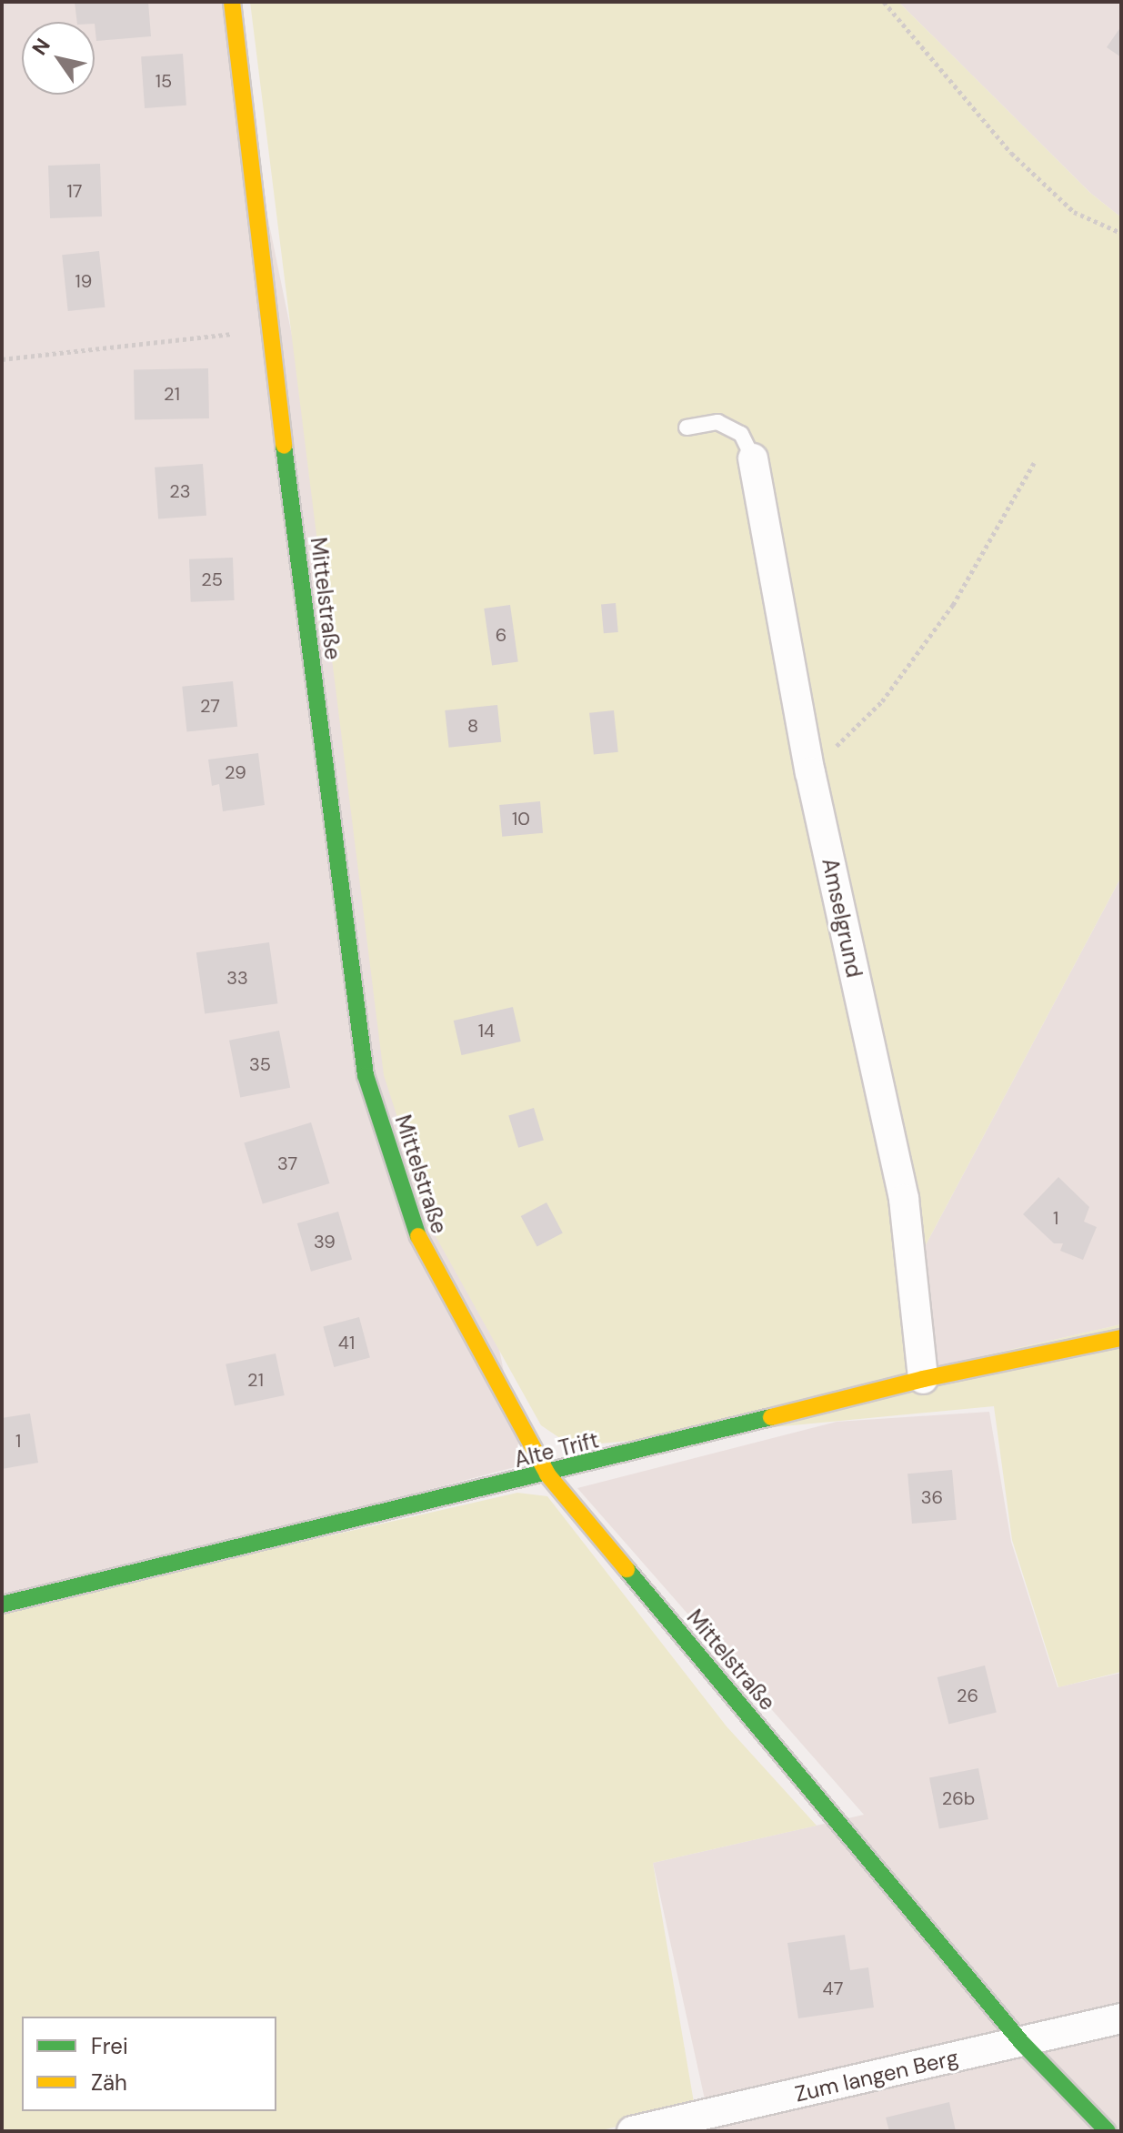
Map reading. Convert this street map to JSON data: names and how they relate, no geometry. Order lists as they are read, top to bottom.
{
  "streets": {
    "street": [
      "Mittelstraße",
      "Amselgrund",
      "Alte Trift",
      "Zum langen Berg"
    ]
  },
  "crossings": [
    ["Mittelstraße", "Alte Trift"],
    ["Mittelstraße", "Zum langen Berg"],
    ["Amselgrund", "Alte Trift"]
  ],
  "house_numbers": [
    "15",
    "17",
    "19",
    "21",
    "23",
    "25",
    "6",
    "27",
    "8",
    "29",
    "10",
    "33",
    "14",
    "35",
    "37",
    "1",
    "39",
    "41",
    "21",
    "1",
    "36",
    "26",
    "26b",
    "47"
  ],
  "legend": ["Frei", "Zäh"],
  "north": "top left"
}
